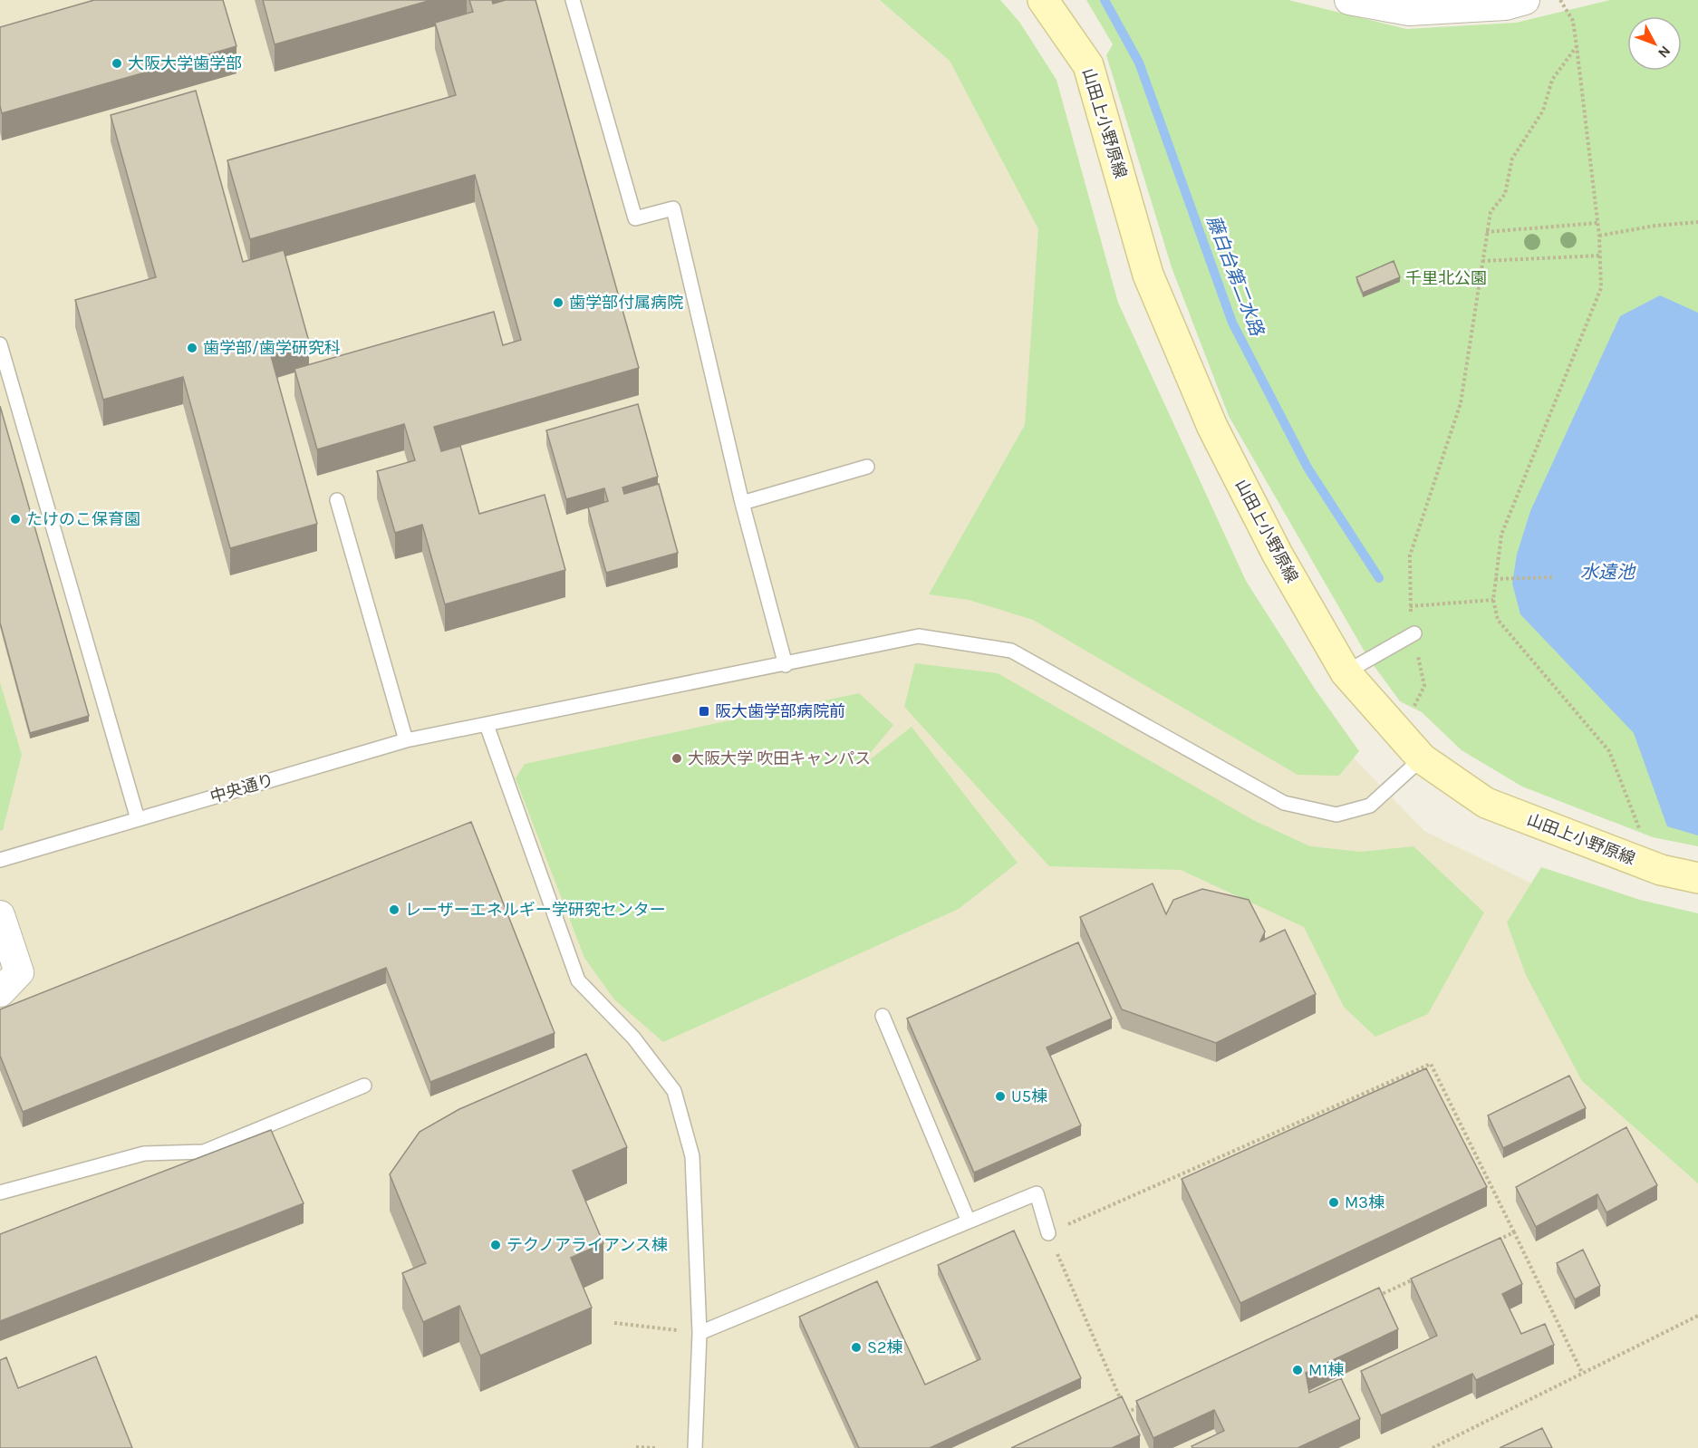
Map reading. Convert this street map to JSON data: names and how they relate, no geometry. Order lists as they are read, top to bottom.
{
  "streets": {
    "main road": ["山田上小野原線"],
    "lane": ["中央通り"]
  },
  "crossings": [
    ["山田上小野原線", "中央通り"]
  ],
  "water": ["藤白台第二水路", "水遠池"],
  "parks": ["千里北公園"],
  "places": {
    "other": [
      "大阪大学歯学部",
      "歯学部付属病院",
      "歯学部/歯学研究科",
      "たけのこ保育園",
      "大阪大学 吹田キャンパス",
      "レーザーエネルギー学研究センター",
      "U5棟",
      "M3棟",
      "テクノアライアンス棟",
      "S2棟",
      "M1棟"
    ],
    "transit": ["阪大歯学部病院前"]
  },
  "north": "bottom right"
}
